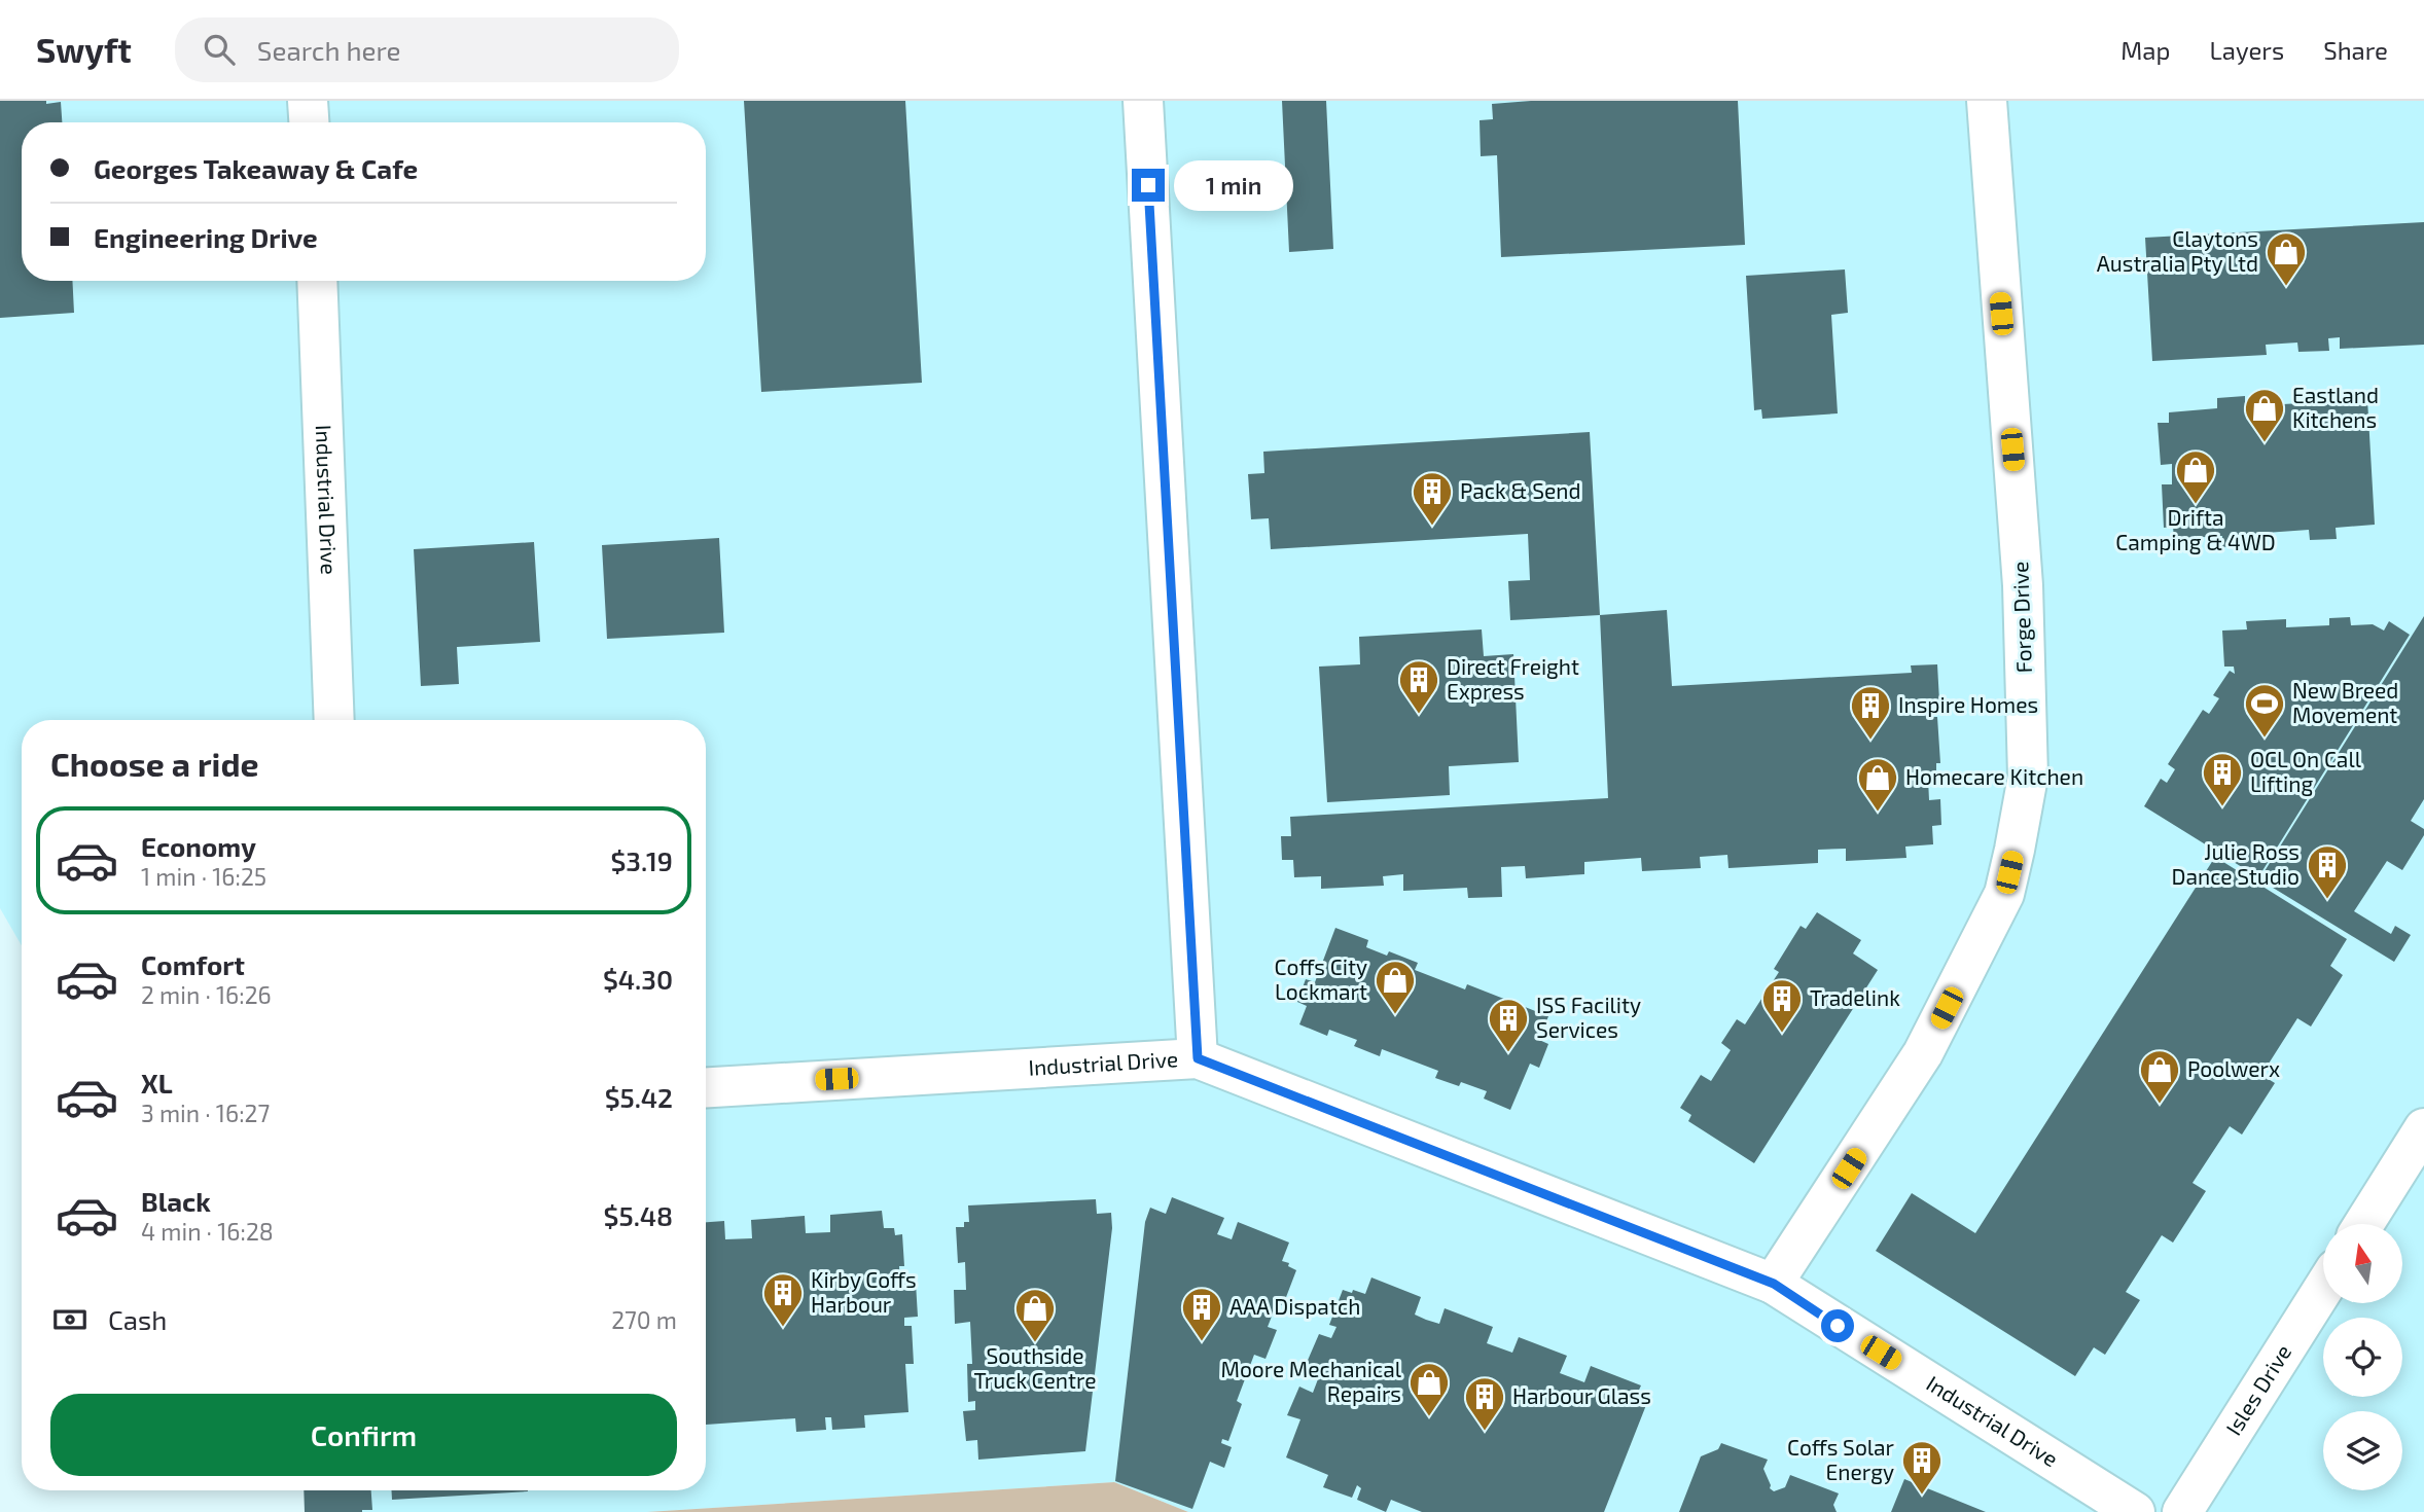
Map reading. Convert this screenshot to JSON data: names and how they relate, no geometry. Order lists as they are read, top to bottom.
{
  "streets": {
    "street": ["Industrial Drive", "Forge Drive", "Isles Drive"]
  },
  "crossings": [
    ["Industrial Drive", "Forge Drive"]
  ],
  "places": {
    "shop": [
      "Claytons Australia Pty Ltd",
      "Eastland Kitchens",
      "Drifta Camping & 4WD",
      "Homecare Kitchen",
      "Coffs City Lockmart",
      "Poolwerx",
      "Southside Truck Centre",
      "Moore Mechanical Repairs"
    ],
    "building": [
      "Pack & Send",
      "Direct Freight Express",
      "Inspire Homes",
      "OCL On Call Lifting",
      "Julie Ross Dance Studio",
      "Tradelink",
      "ISS Facility Services",
      "Kirby Coffs Harbour",
      "AAA Dispatch",
      "Harbour Glass",
      "Coffs Solar Energy"
    ],
    "sports": ["New Breed Movement"]
  },
  "north": "top",
  "page": {
    "header": "Swyft",
    "search": "Search here",
    "nav": ["Map", "Layers", "Share"],
    "banner": ["Georges Takeaway & Cafe", "Engineering Drive"],
    "bubble": "1 min",
    "heading": "Choose a ride",
    "list": [
      {
        "name": "Economy",
        "note": "1 min · 16:25",
        "value": "$3.19"
      },
      {
        "name": "Comfort",
        "note": "2 min · 16:26",
        "value": "$4.30"
      },
      {
        "name": "XL",
        "note": "3 min · 16:27",
        "value": "$5.42"
      },
      {
        "name": "Black",
        "note": "4 min · 16:28",
        "value": "$5.48"
      }
    ],
    "pay": ["Cash", "270 m"],
    "buttons": "Confirm"
  }
}
